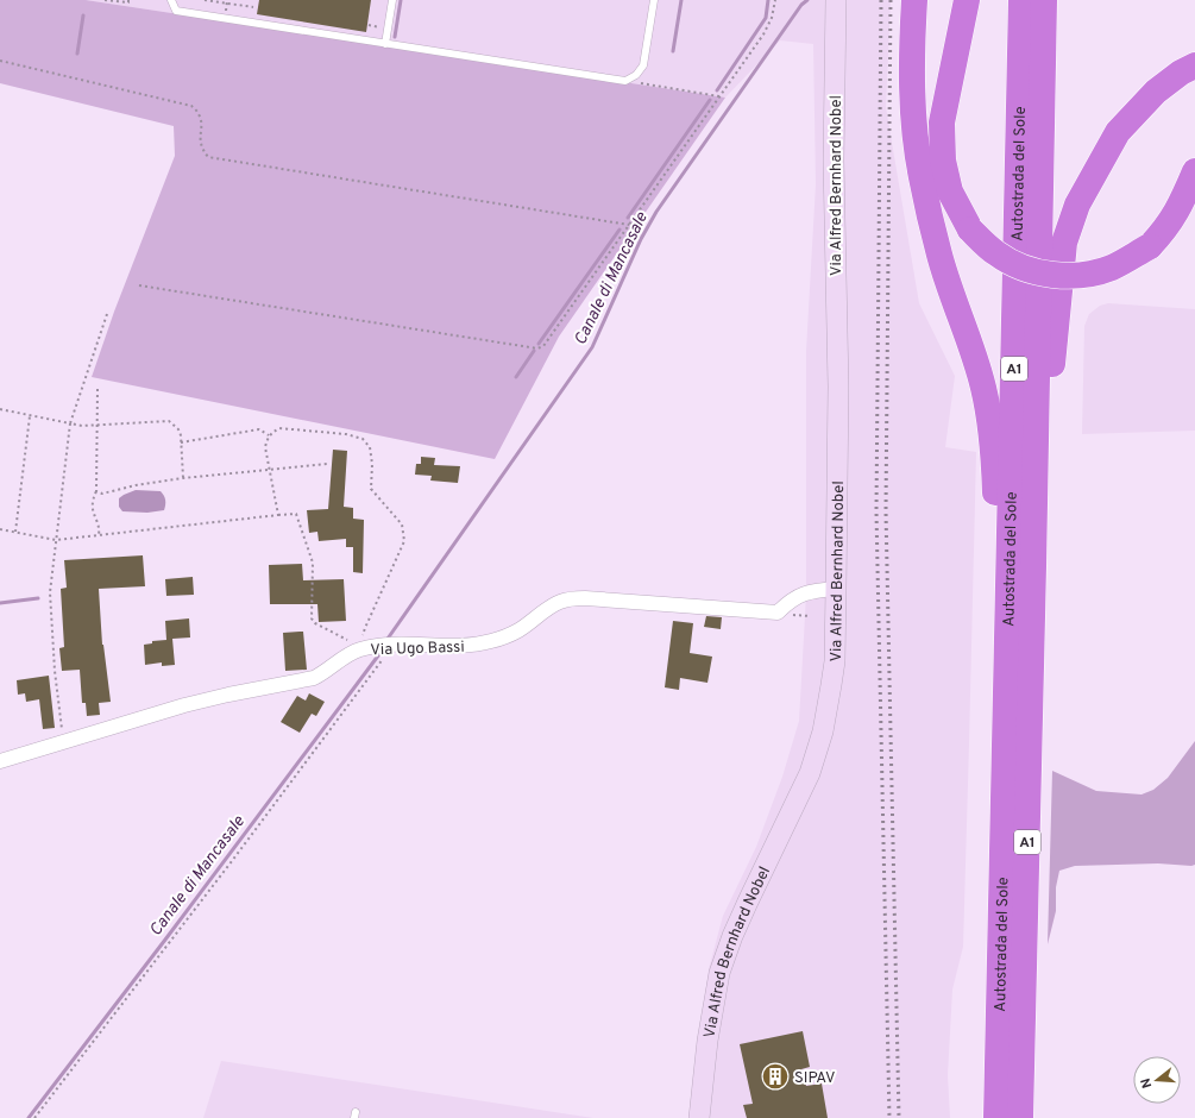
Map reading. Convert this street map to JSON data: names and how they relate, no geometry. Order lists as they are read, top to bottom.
{
  "streets": {
    "highway": ["Autostrada del Sole", "A1"],
    "street": ["Via Alfred Bernhard Nobel", "Via Ugo Bassi"]
  },
  "crossings": [
    ["Via Alfred Bernhard Nobel", "Via Ugo Bassi"]
  ],
  "water": ["Canale di Mancasale"],
  "places": {
    "building": ["SIPAV"]
  },
  "north": "left"
}
